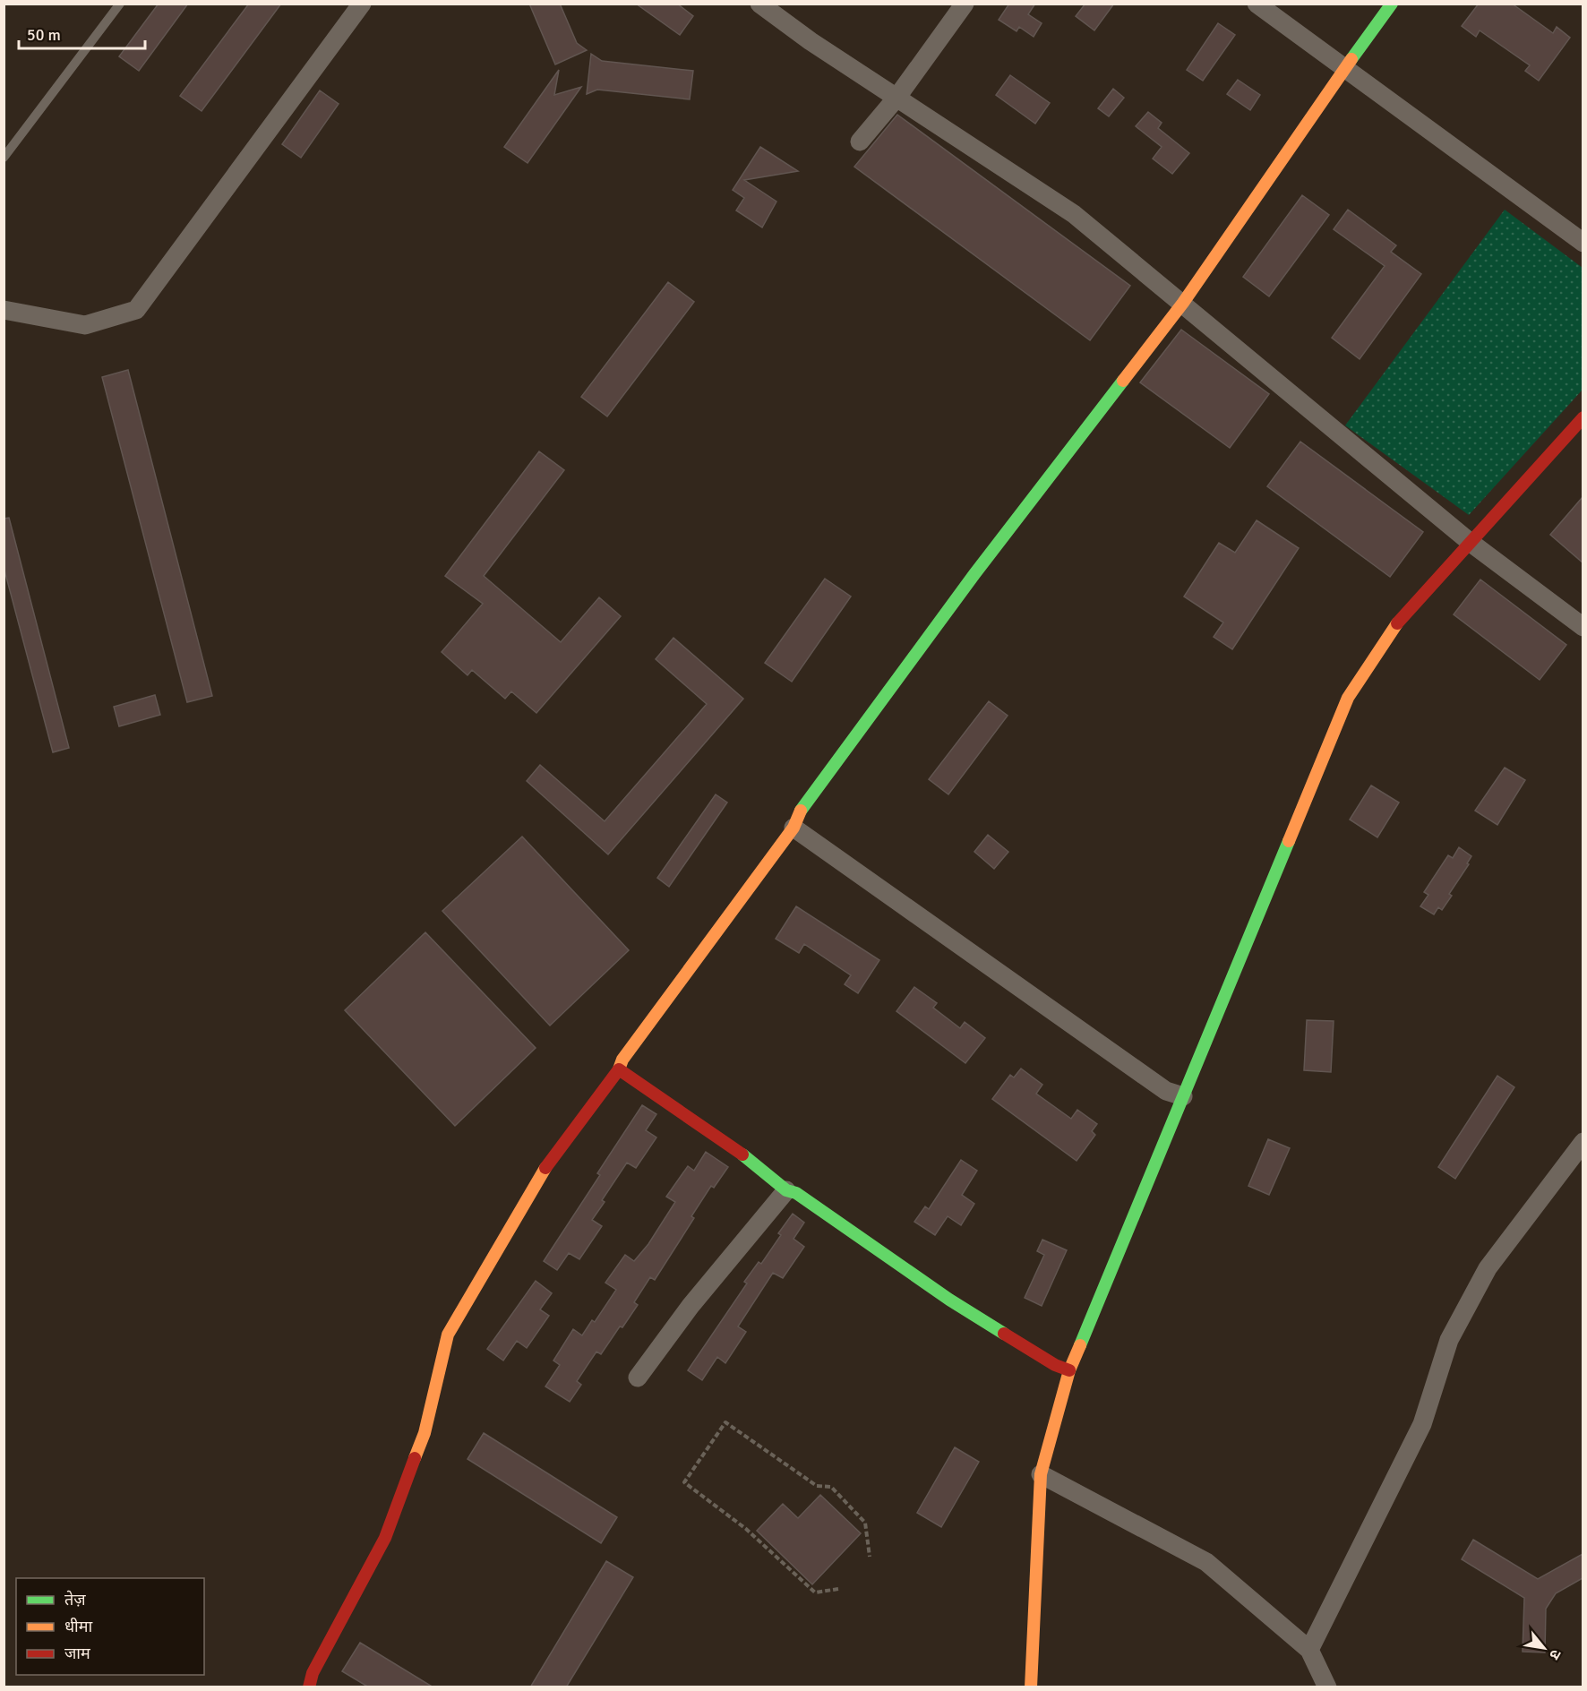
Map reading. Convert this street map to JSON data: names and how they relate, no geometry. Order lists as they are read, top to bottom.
{
  "legend": ["तेज़", "धीमा", "जाम"],
  "scale_bar": "50 m",
  "north": "bottom right"
}
